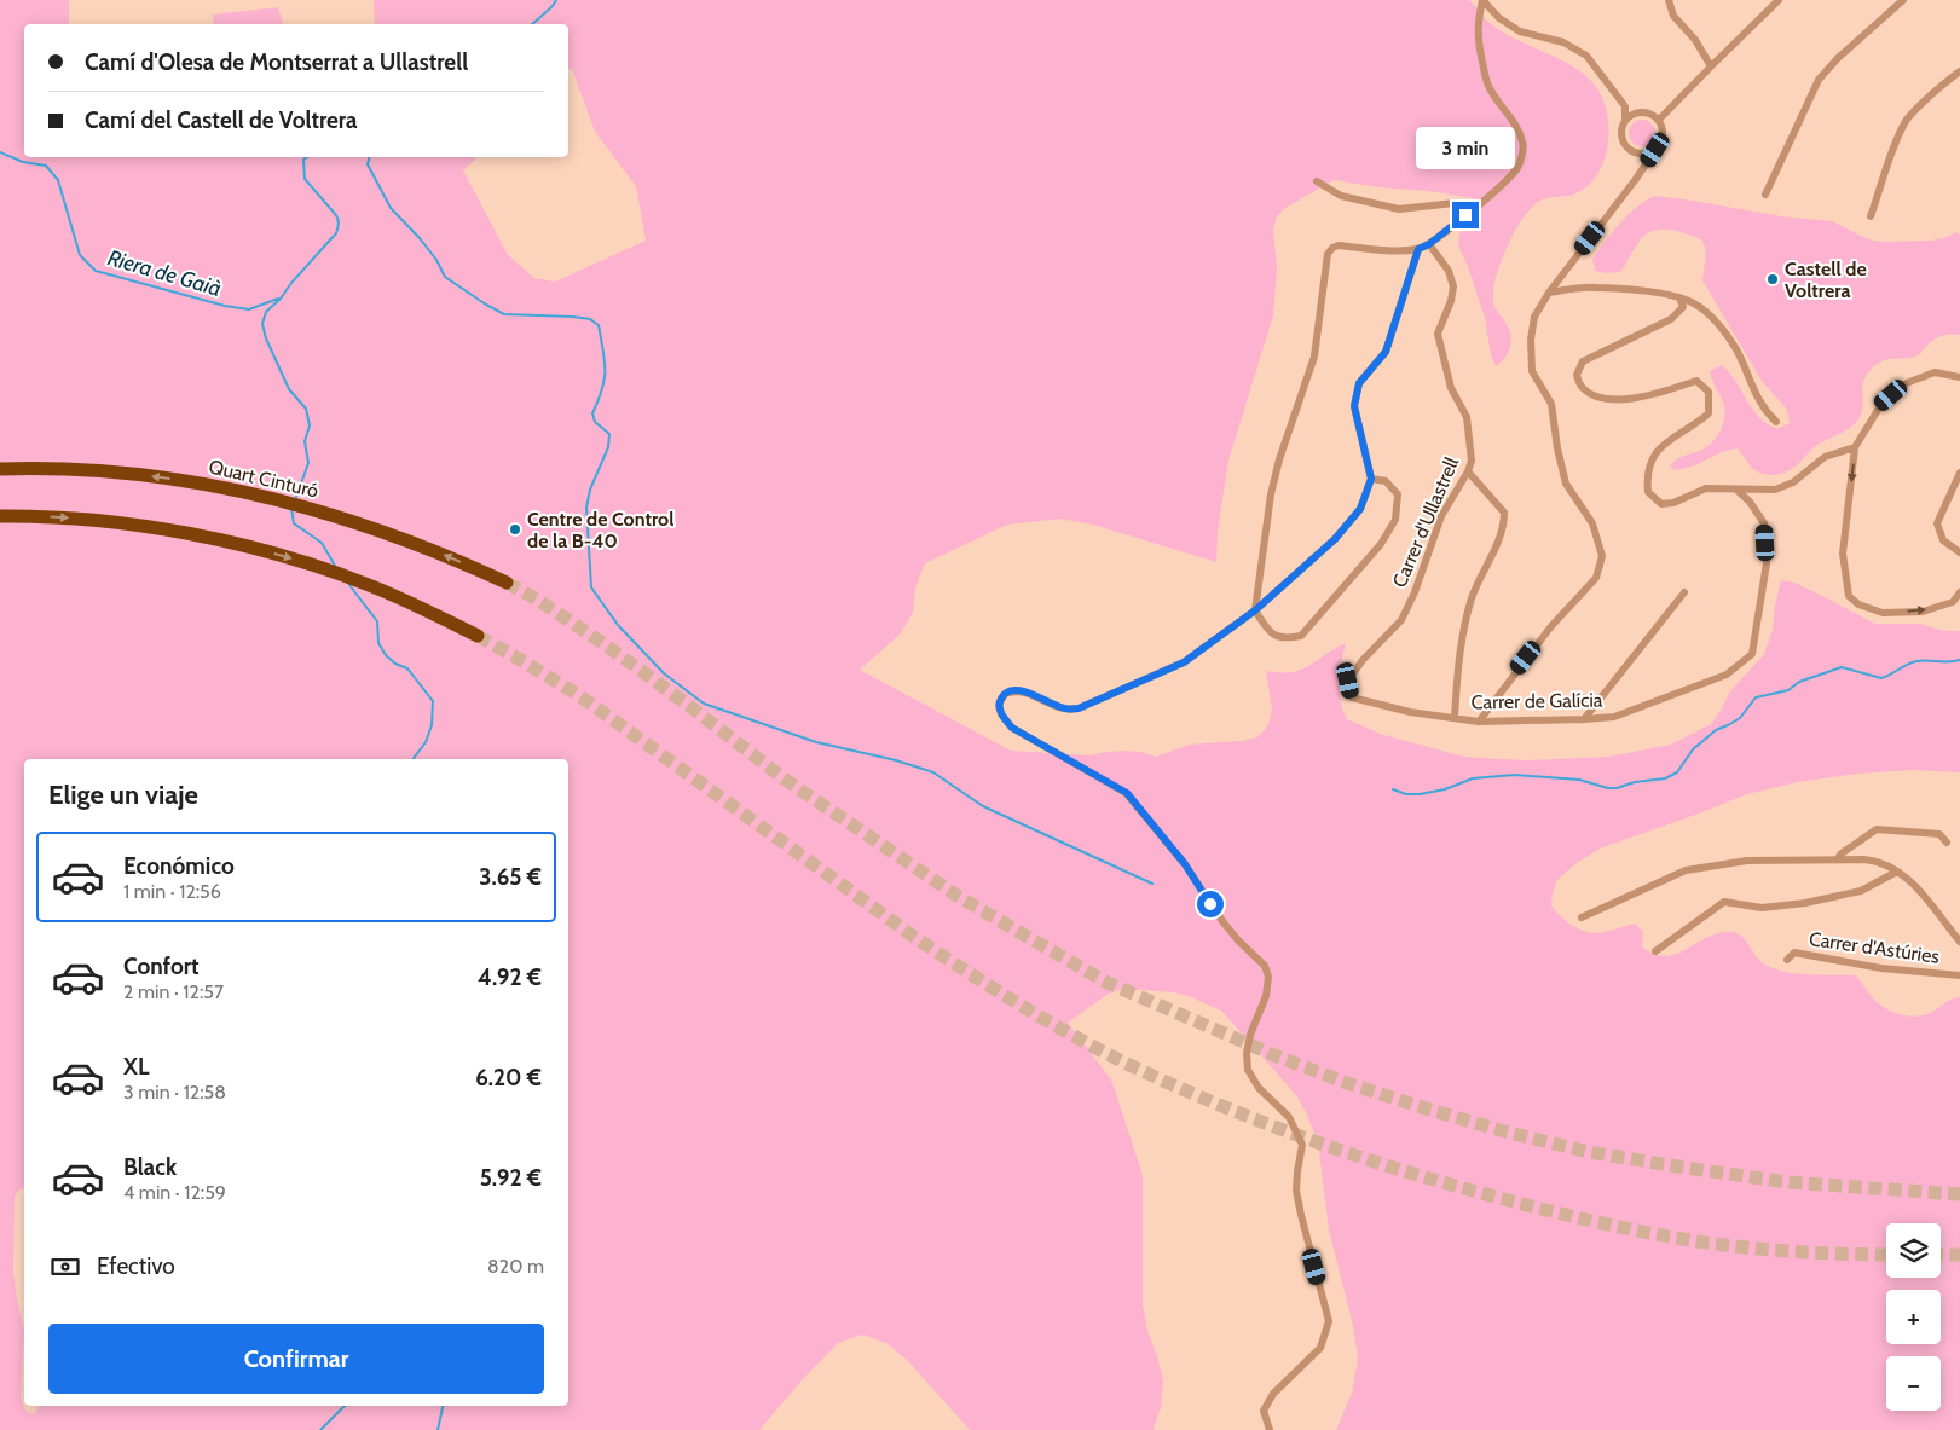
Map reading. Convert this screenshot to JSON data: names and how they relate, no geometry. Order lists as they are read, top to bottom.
{
  "streets": {
    "highway": ["Quart Cinturó"],
    "street": ["Carrer d'Ullastrell", "Carrer de Galícia", "Carrer d'Astúries"]
  },
  "crossings": [
    ["Carrer d'Ullastrell", "Carrer de Galícia"]
  ],
  "water": ["Riera de Gaià"],
  "places": ["Castell de Voltrera", "Centre de Control de la B-40"],
  "page": {
    "banner": ["Camí d'Olesa de Montserrat a Ullastrell", "Camí del Castell de Voltrera"],
    "bubble": "3 min",
    "heading": "Elige un viaje",
    "list": [
      {
        "name": "Económico",
        "note": "1 min · 12:56",
        "value": "3.65 €"
      },
      {
        "name": "Confort",
        "note": "2 min · 12:57",
        "value": "4.92 €"
      },
      {
        "name": "XL",
        "note": "3 min · 12:58",
        "value": "6.20 €"
      },
      {
        "name": "Black",
        "note": "4 min · 12:59",
        "value": "5.92 €"
      }
    ],
    "map_buttons": ["+", "−"],
    "pay": ["Efectivo", "820 m"],
    "buttons": "Confirmar"
  }
}
